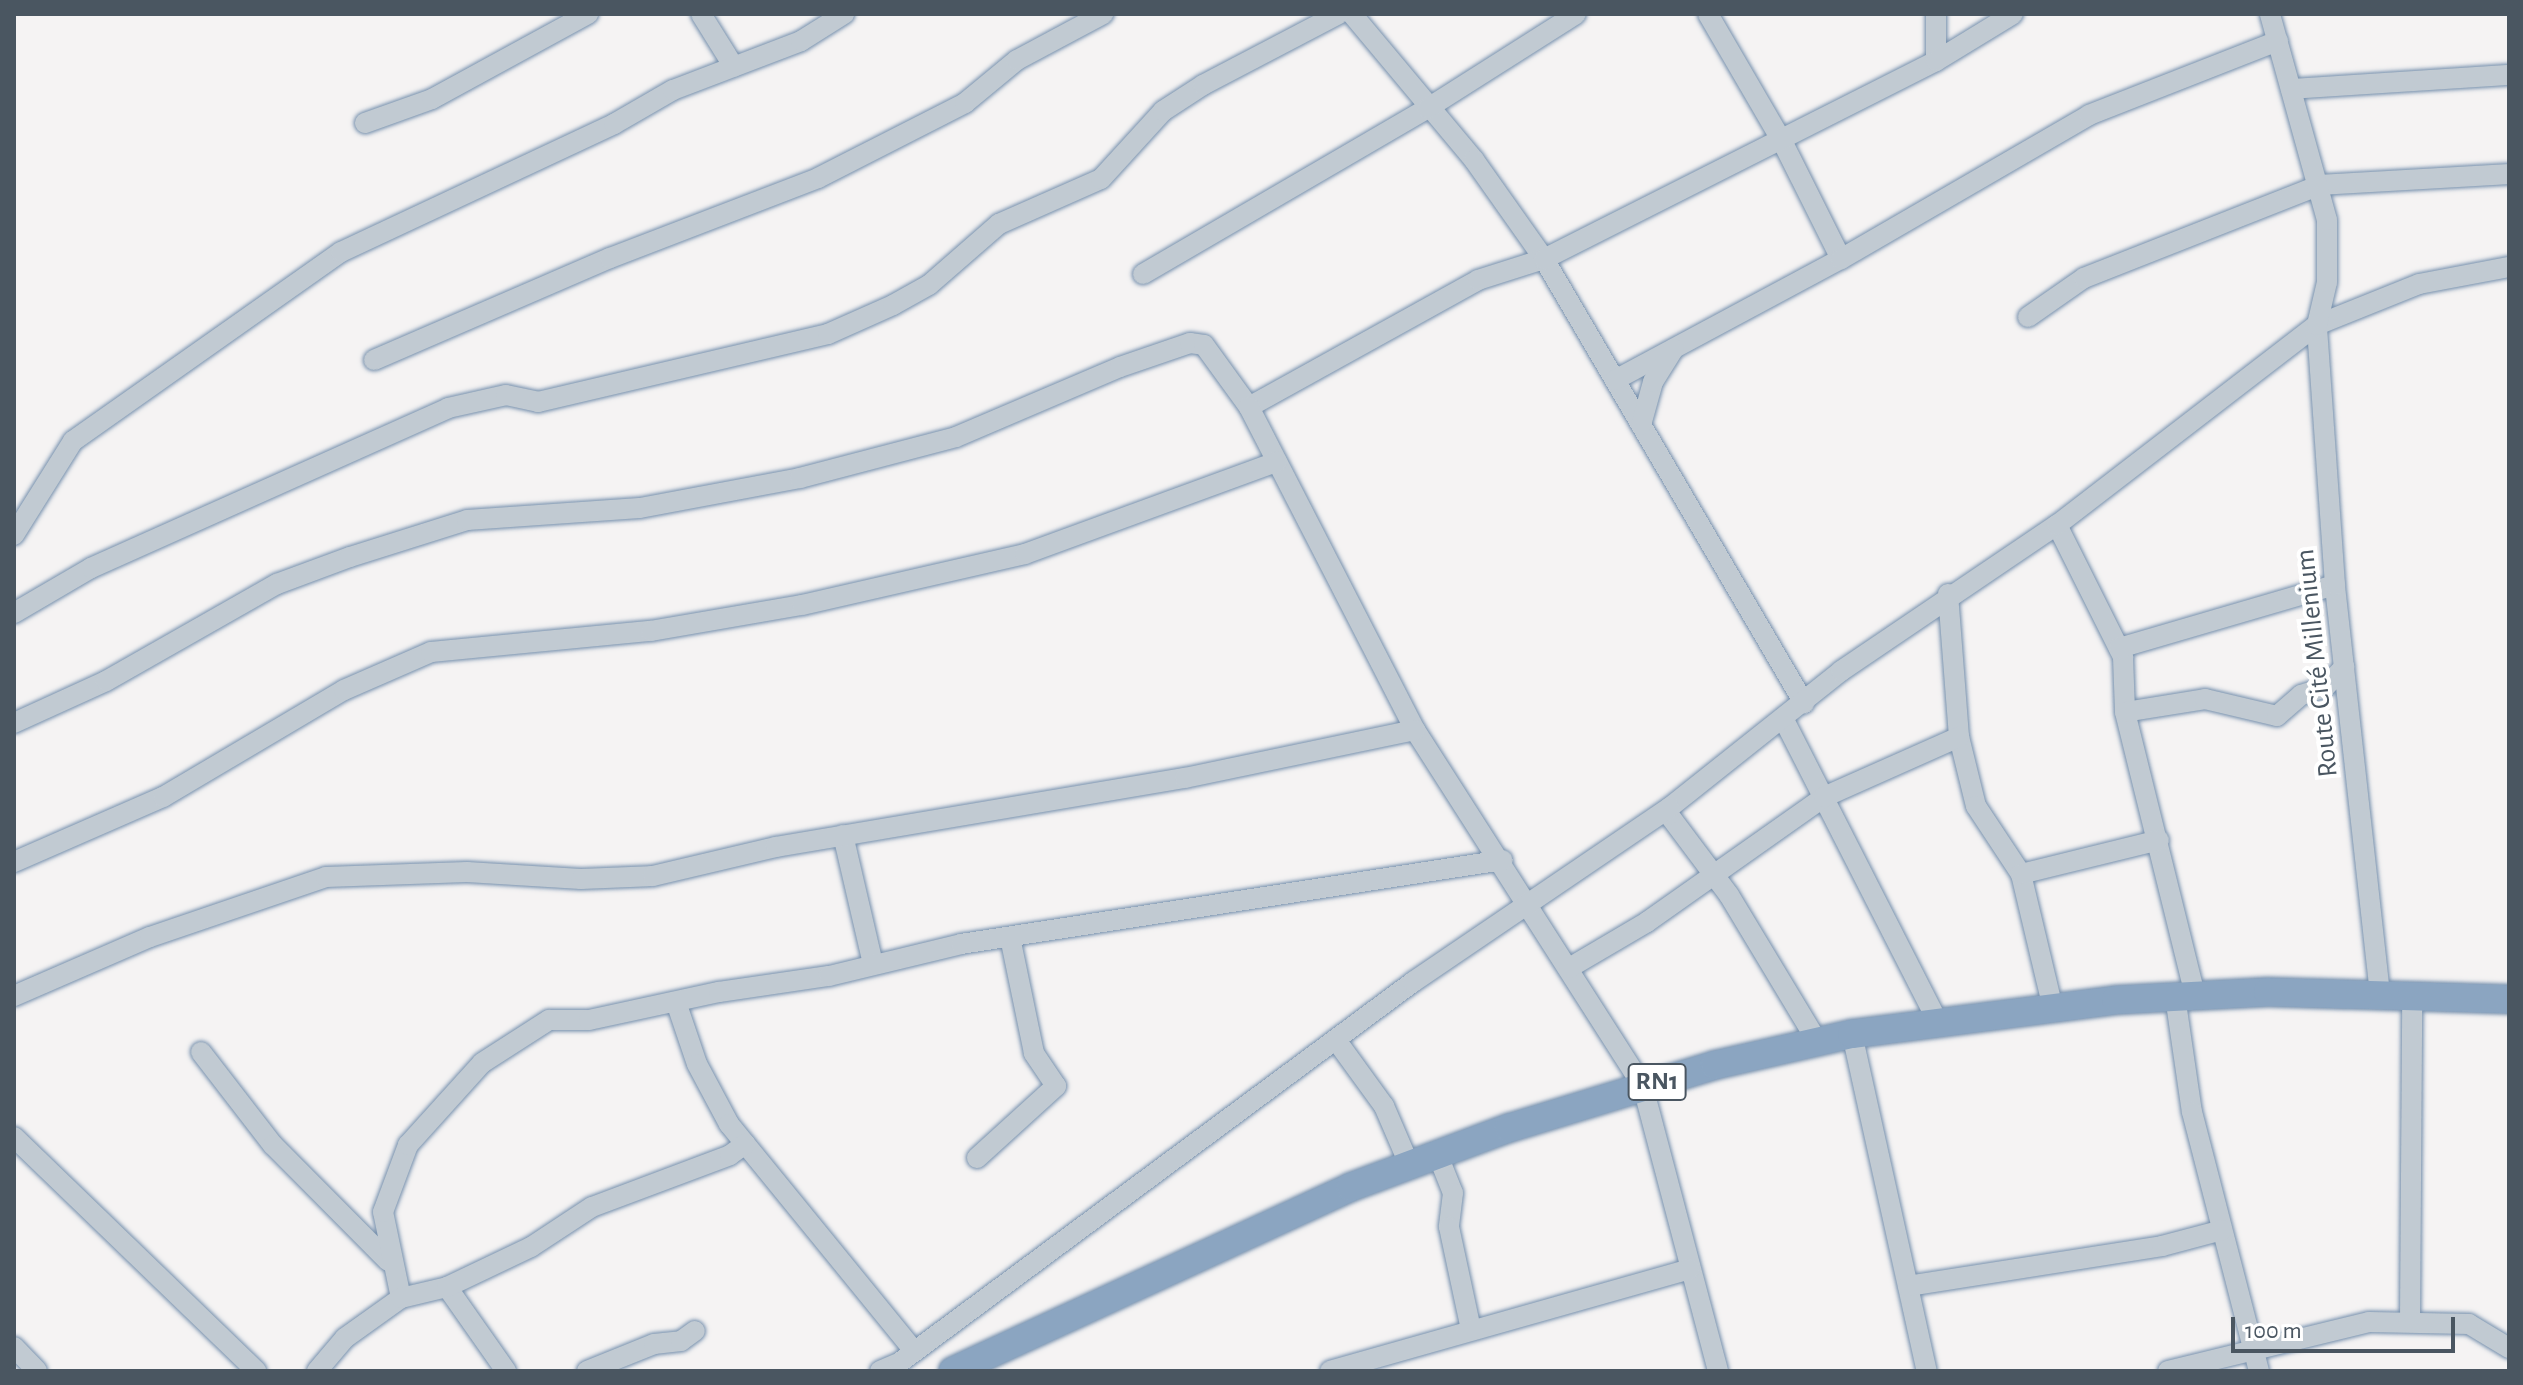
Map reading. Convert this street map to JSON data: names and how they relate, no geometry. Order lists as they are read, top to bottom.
{
  "streets": {
    "highway": ["RN1"],
    "street": ["Route Cité Millenium"]
  },
  "crossings": [
    ["Route Cité Millenium", "RN1"]
  ],
  "scale_bar": "100 m"
}
